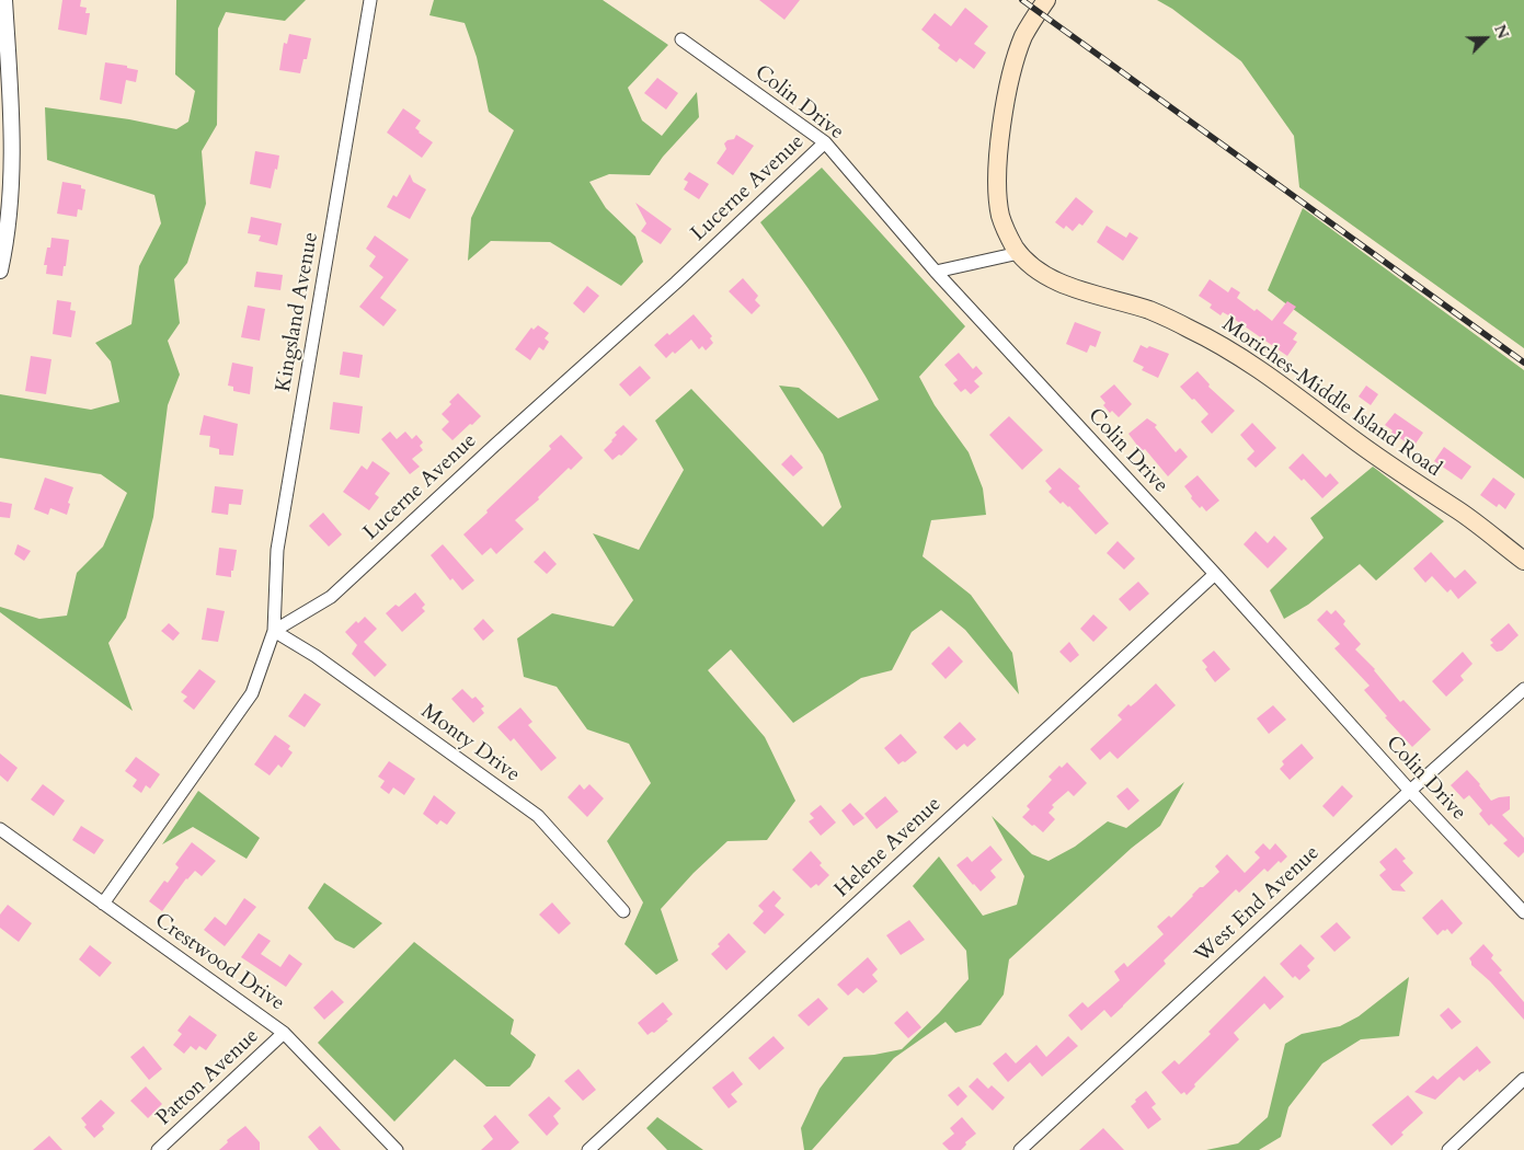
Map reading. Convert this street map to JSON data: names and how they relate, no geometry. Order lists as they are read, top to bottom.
{
  "streets": {
    "main road": ["Moriches-Middle Island Road"],
    "street": [
      "Colin Drive",
      "Lucerne Avenue",
      "Kingsland Avenue",
      "Monty Drive",
      "Helene Avenue",
      "West End Avenue",
      "Crestwood Drive",
      "Patton Avenue"
    ]
  },
  "crossings": [
    ["Colin Drive", "Lucerne Avenue"],
    ["Colin Drive", "Helene Avenue"],
    ["Colin Drive", "West End Avenue"],
    ["Lucerne Avenue", "Kingsland Avenue"],
    ["Lucerne Avenue", "Monty Drive"],
    ["Kingsland Avenue", "Monty Drive"],
    ["Crestwood Drive", "Patton Avenue"]
  ],
  "north": "top right"
}
